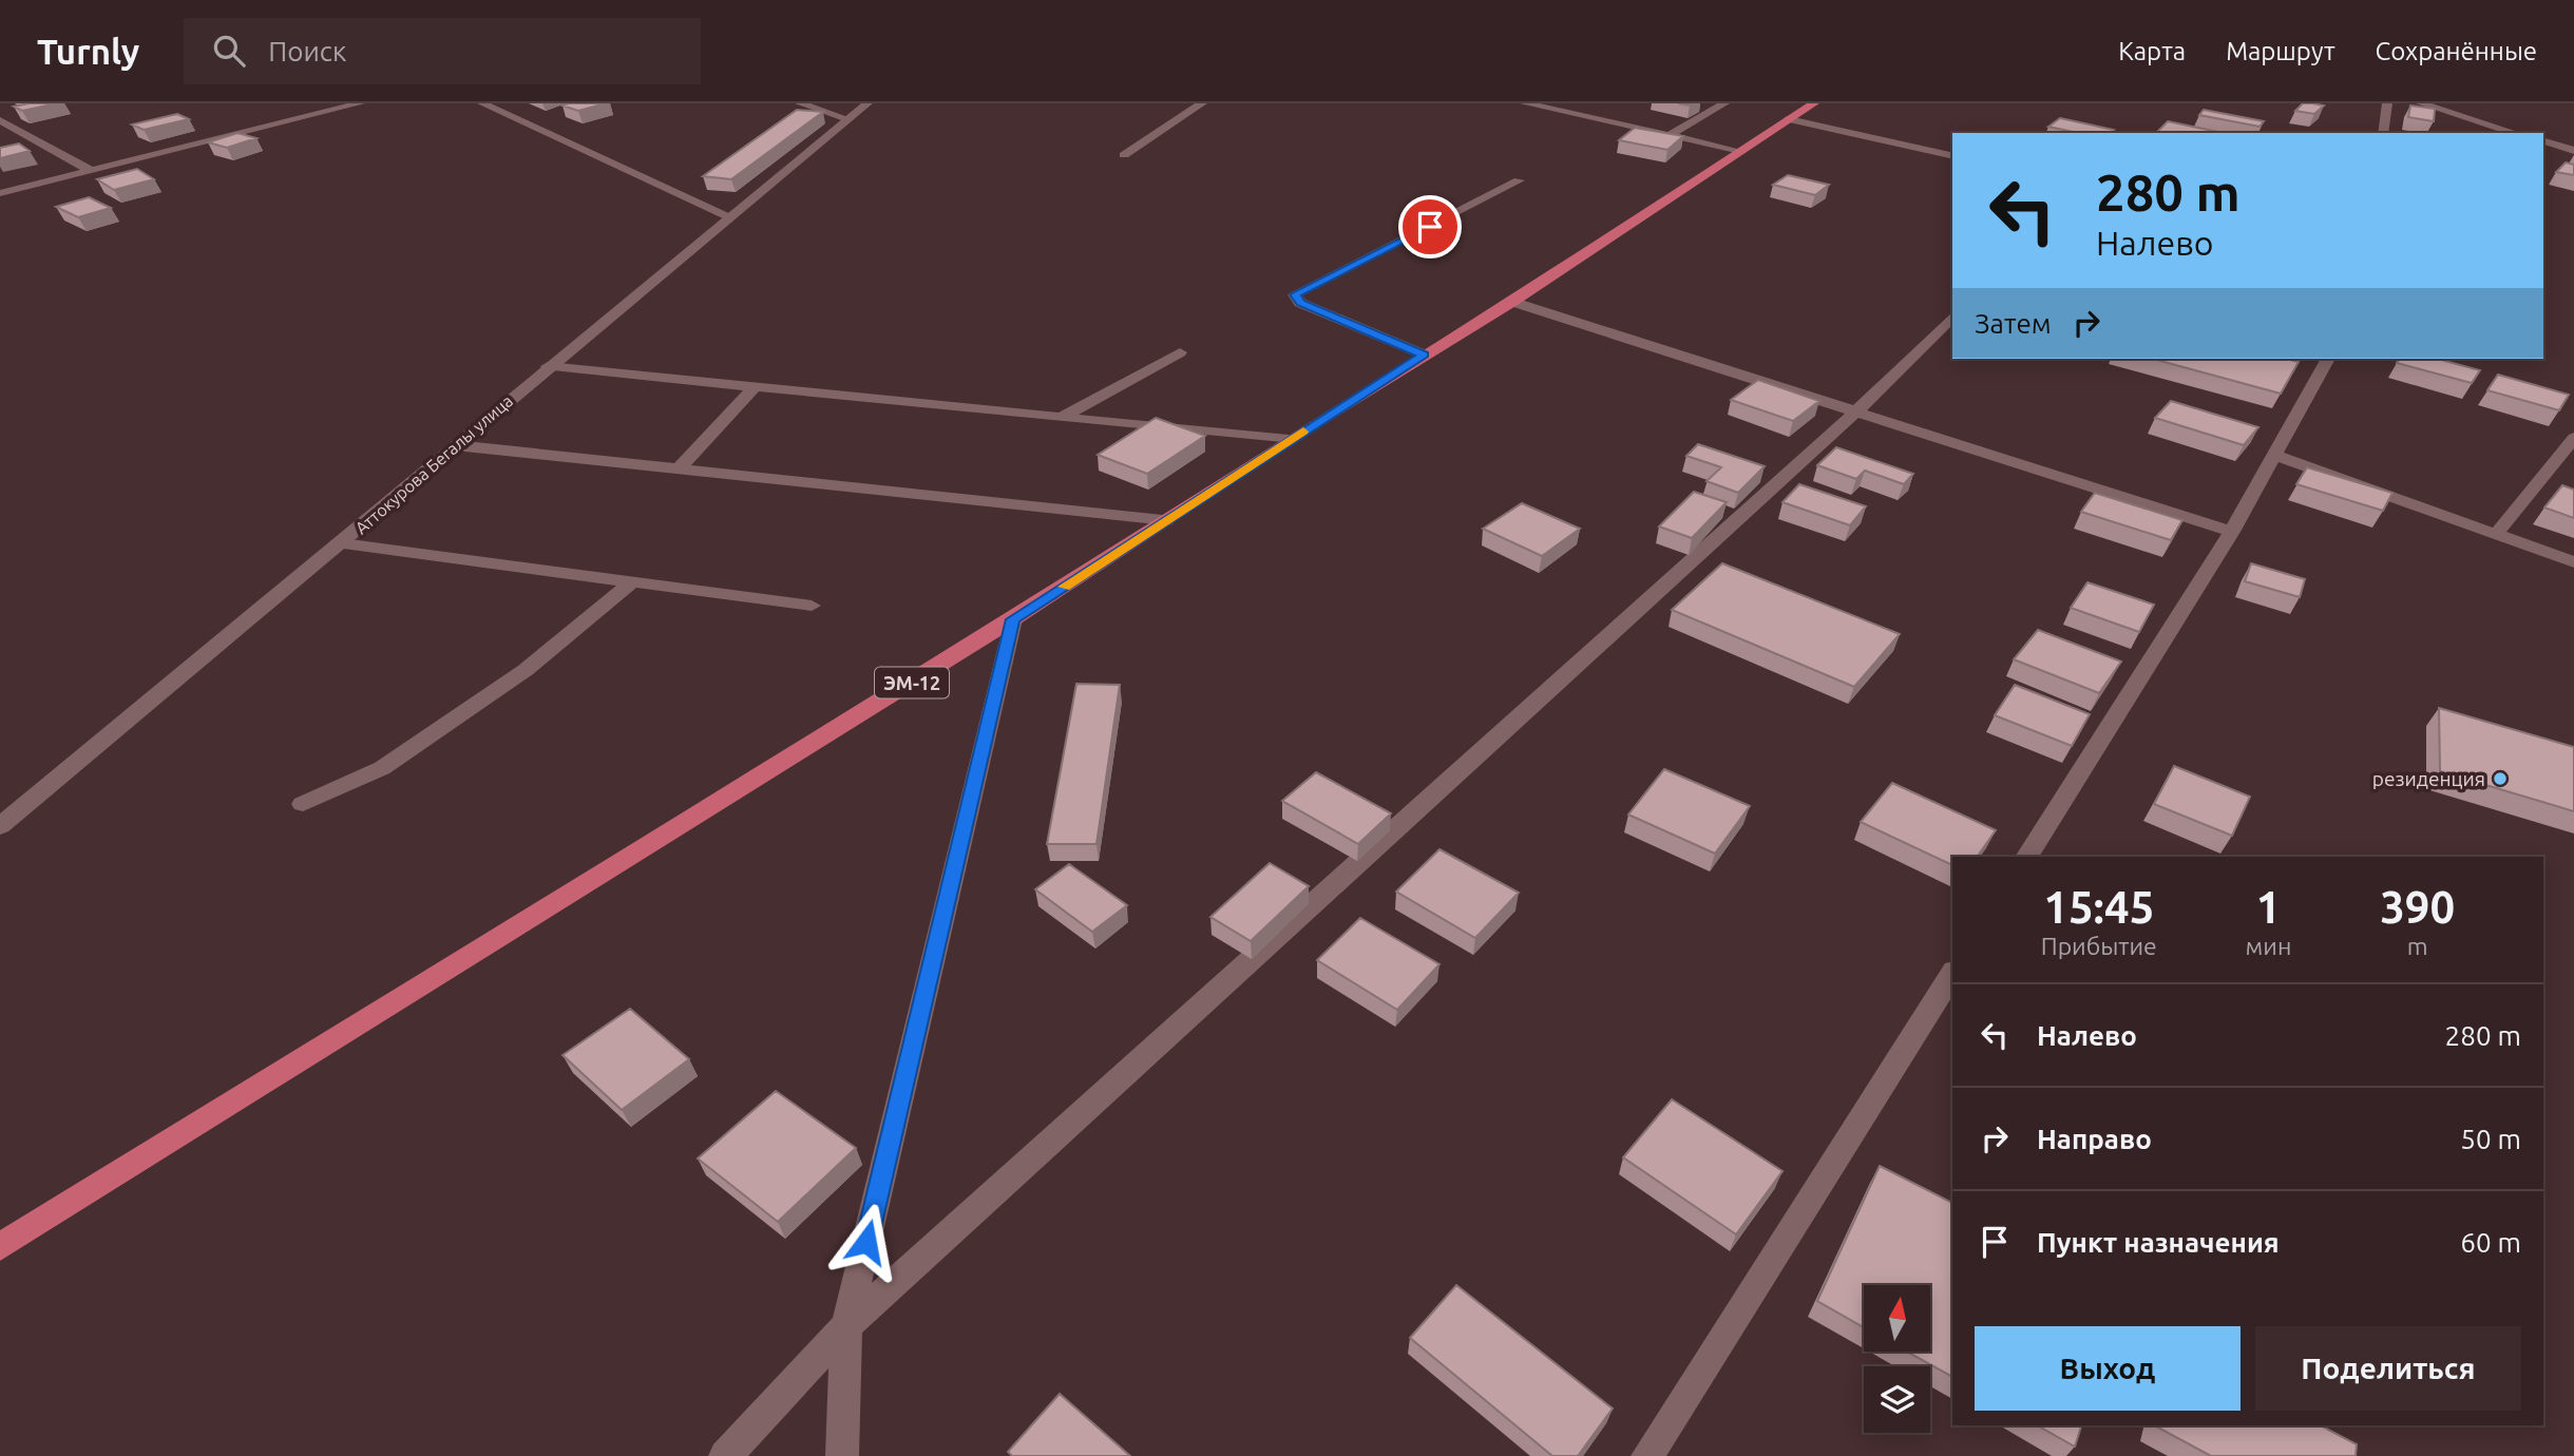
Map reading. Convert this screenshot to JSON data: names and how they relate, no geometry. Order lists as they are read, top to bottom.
{
  "streets": {
    "highway": ["ЭМ-12"],
    "street": ["Аттокурова Бегалы улица"]
  },
  "places": ["резиденция"],
  "north": "top",
  "page": {
    "header": "Turnly",
    "search": "Поиск",
    "nav": ["Карта", "Маршрут", "Сохранённые"],
    "turn": ["280 m", "Налево"],
    "then": "Затем",
    "eta": [
      "15:45",
      "Прибытие",
      "1",
      "мин",
      "390",
      "m"
    ],
    "list": [
      {
        "name": "Налево",
        "value": "280 m"
      },
      {
        "name": "Направо",
        "value": "50 m"
      },
      {
        "name": "Пункт назначения",
        "value": "60 m"
      }
    ],
    "buttons": ["Выход", "Поделиться"]
  }
}
